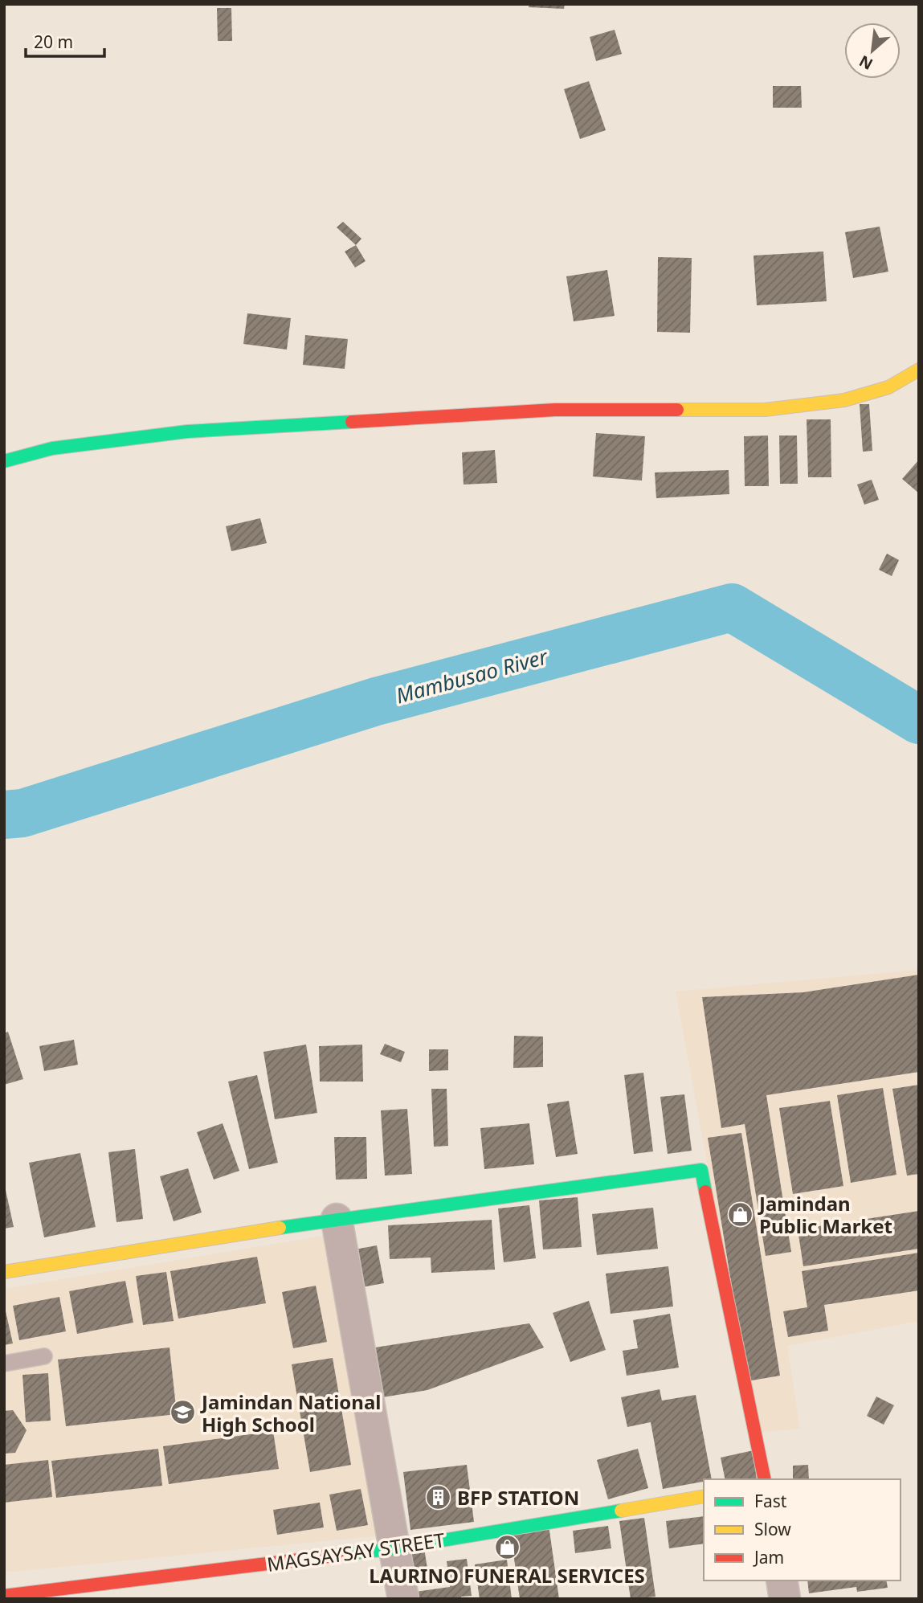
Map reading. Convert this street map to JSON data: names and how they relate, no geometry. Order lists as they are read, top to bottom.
{
  "streets": {
    "street": ["MAGSAYSAY STREET"]
  },
  "water": ["Mambusao River"],
  "places": {
    "shop": ["Jamindan Public Market", "LAURINO FUNERAL SERVICES"],
    "school or university": ["Jamindan National High School"],
    "building": ["BFP STATION"]
  },
  "legend": ["Fast", "Slow", "Jam"],
  "scale_bar": "20 m",
  "north": "bottom left"
}
